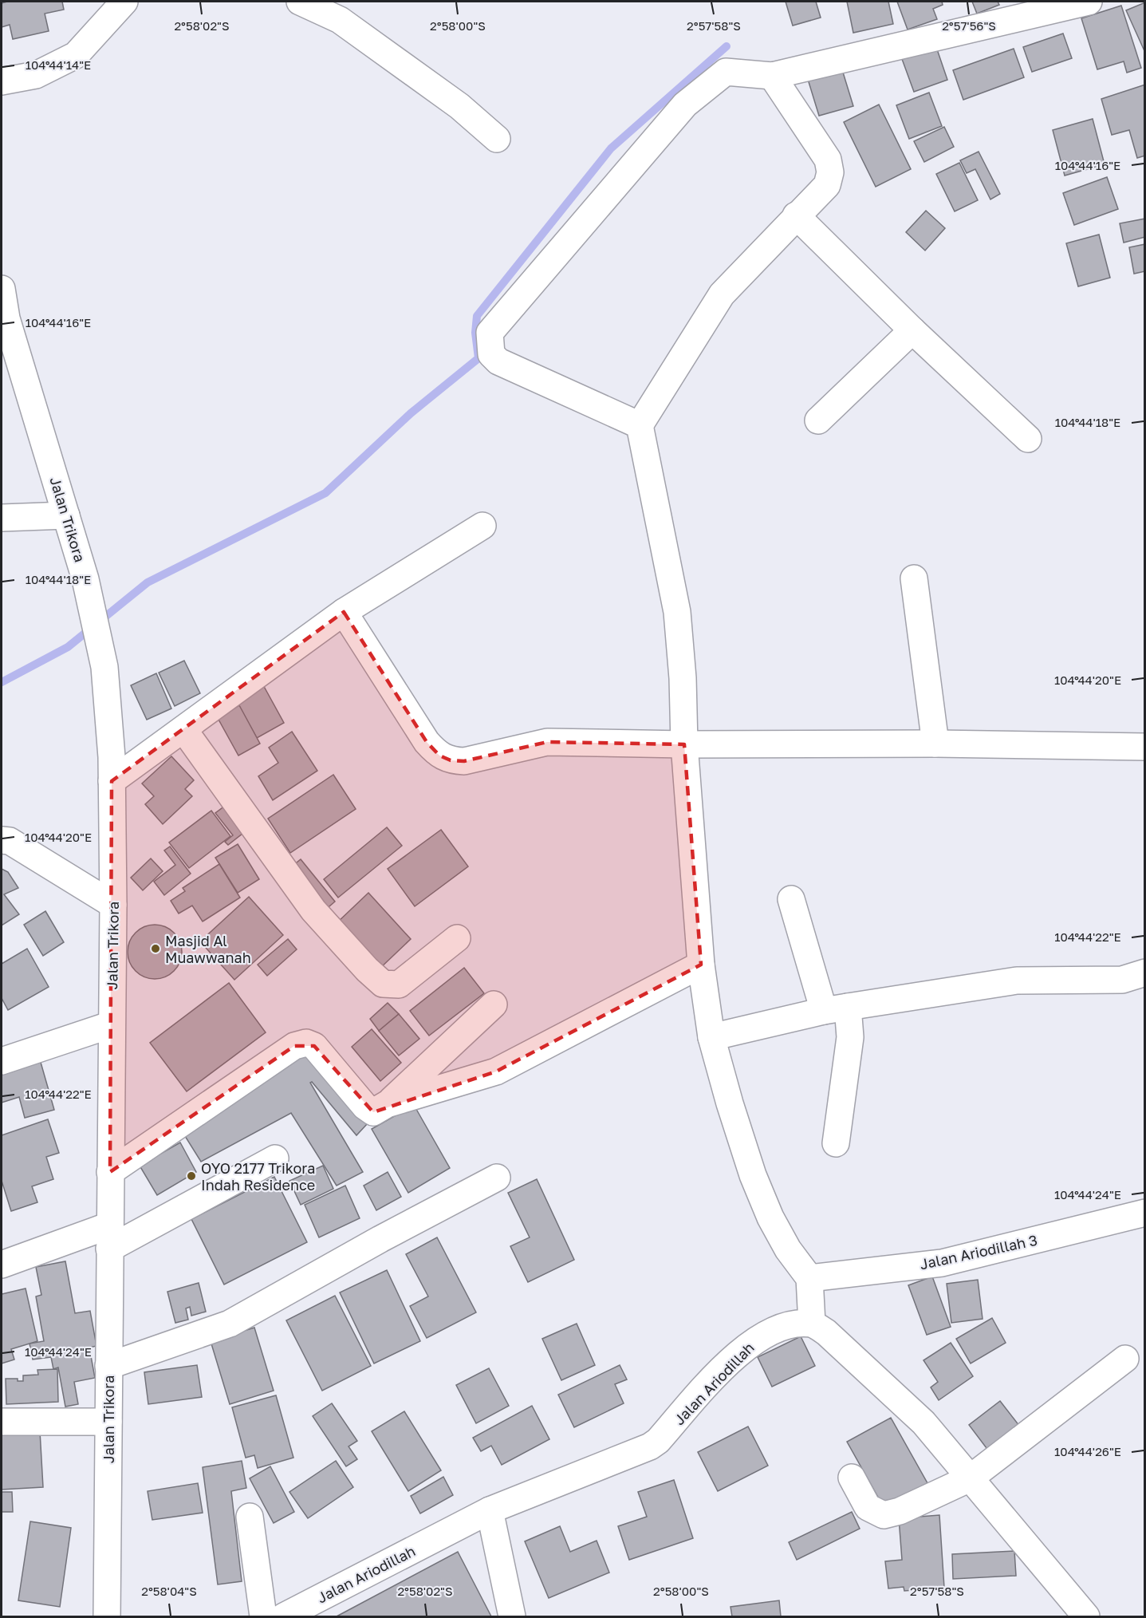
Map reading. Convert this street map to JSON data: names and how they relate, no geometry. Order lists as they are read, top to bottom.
{
  "streets": {
    "street": ["Jalan Trikora", "Jalan Ariodillah 3", "Jalan Ariodillah"]
  },
  "places": ["Masjid Al Muawwanah", "OYO 2177 Trikora Indah Residence"],
  "coordinates": [
    "2°58'02\"S",
    "2°58'00\"S",
    "2°57'58\"S",
    "2°57'56\"S",
    "104°44'14\"E",
    "104°44'16\"E",
    "104°44'18\"E",
    "104°44'20\"E",
    "104°44'22\"E",
    "104°44'24\"E",
    "104°44'26\"E",
    "2°58'04\"S"
  ]
}
